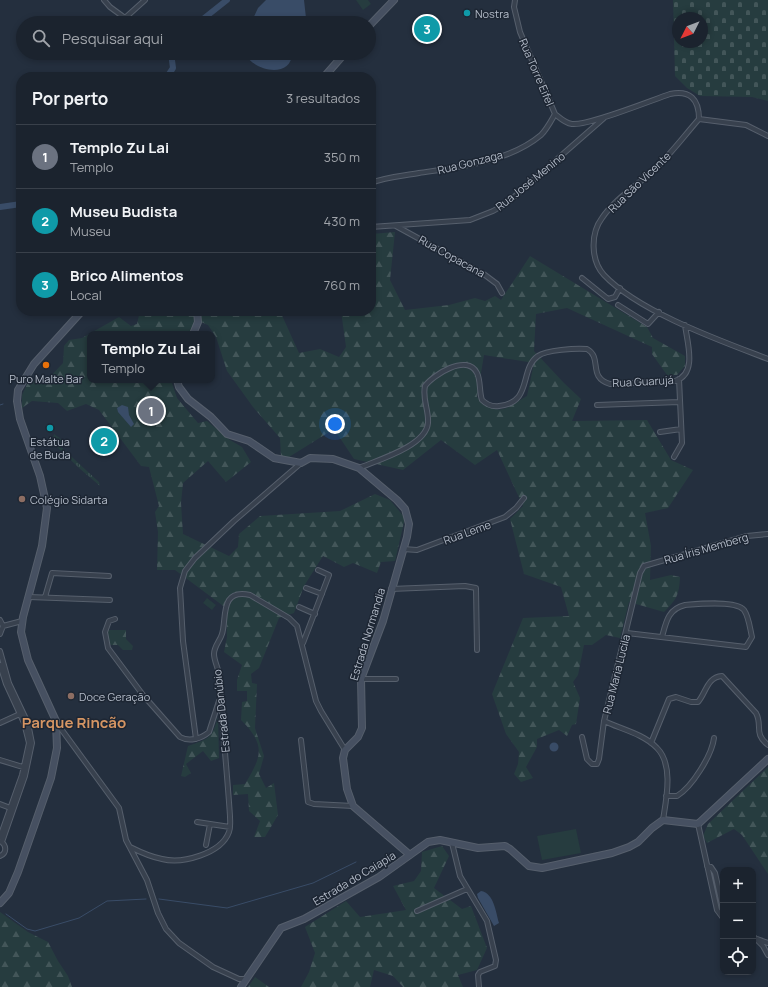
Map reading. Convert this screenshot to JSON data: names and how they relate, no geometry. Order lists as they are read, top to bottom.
{
  "streets": {
    "street": [
      "Rua Torre Eifel",
      "Rua Gonzaga",
      "Rua José Menino",
      "Rua São Vicente",
      "Rua Copacana",
      "Rua Guarujá",
      "Rua Leme",
      "Rua Íris Memberg",
      "Estrada Normandia",
      "Rua Maria Lucila",
      "Estrada Danúbio",
      "Estrada do Caiapia"
    ]
  },
  "crossings": [
    ["Rua Torre Eifel", "Rua Gonzaga"],
    ["Rua Torre Eifel", "Rua José Menino"],
    ["Rua José Menino", "Rua Copacana"],
    ["Rua São Vicente", "Rua Guarujá"],
    ["Rua Guarujá", "Estrada Normandia"],
    ["Rua Leme", "Estrada Normandia"],
    ["Rua Íris Memberg", "Rua Maria Lucila"],
    ["Estrada Normandia", "Estrada Danúbio"],
    ["Rua Maria Lucila", "Estrada do Caiapia"]
  ],
  "districts": ["Parque Rincão"],
  "places": [
    "Nostra",
    "Puro Malte Bar",
    "Estátua de Buda",
    "Colégio Sidarta",
    "Doce Geração"
  ],
  "north": "bottom left",
  "page": {
    "pins": ["3", "1", "2"],
    "search": "Pesquisar aqui",
    "heading": ["Por perto", "3 resultados"],
    "list": [
      {
        "mark": "1",
        "name": "Templo Zu Lai",
        "note": "Templo",
        "value": "350 m"
      },
      {
        "mark": "2",
        "name": "Museu Budista",
        "note": "Museu",
        "value": "430 m"
      },
      {
        "mark": "3",
        "name": "Brico Alimentos",
        "note": "Local",
        "value": "760 m"
      }
    ],
    "popup": ["Templo Zu Lai", "Templo"],
    "map_buttons": ["+", "−"]
  }
}
